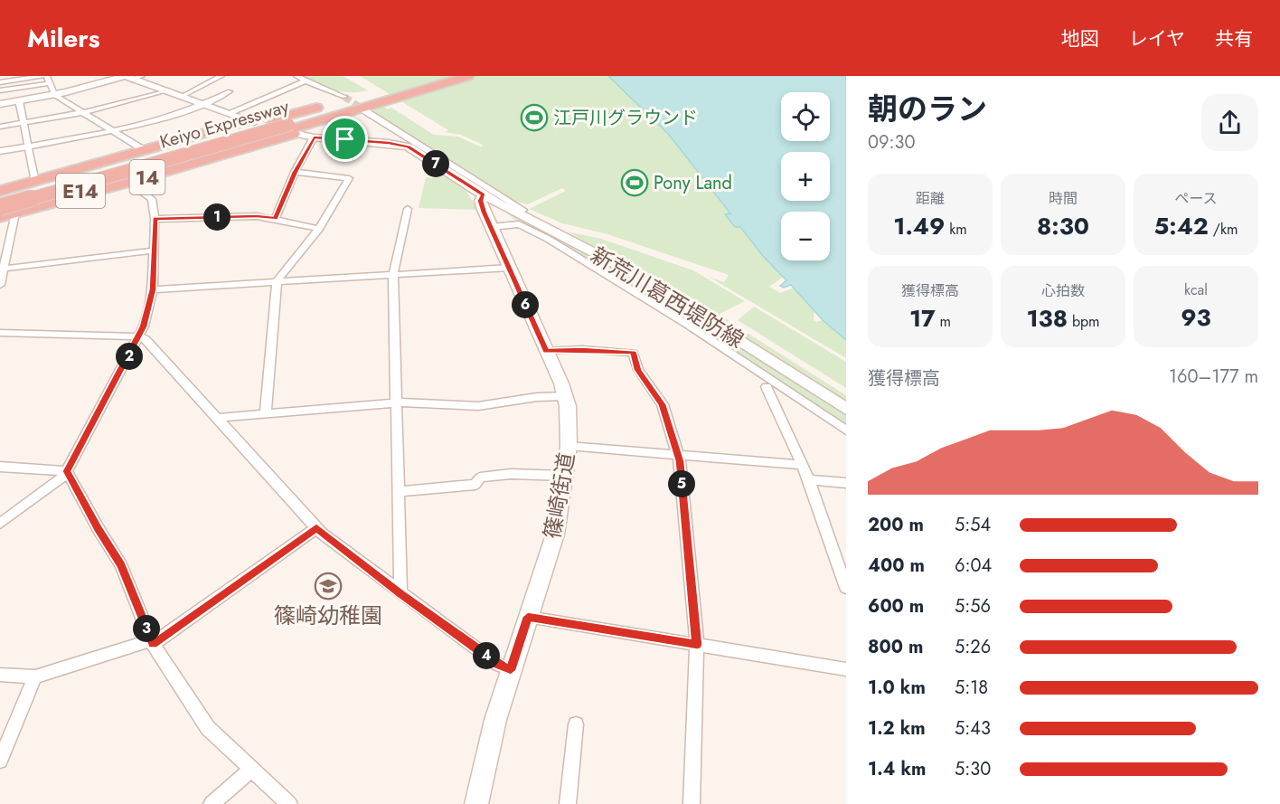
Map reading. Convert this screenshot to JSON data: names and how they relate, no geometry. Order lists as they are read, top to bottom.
{
  "streets": {
    "highway": ["Keiyo Expressway", "14", "E14"],
    "main road": ["新荒川葛西堤防線", "篠崎街道"]
  },
  "crossings": [
    ["Keiyo Expressway", "14"],
    ["Keiyo Expressway", "E14"],
    ["Keiyo Expressway", "新荒川葛西堤防線"],
    ["14", "E14"],
    ["14", "新荒川葛西堤防線"],
    ["E14", "新荒川葛西堤防線"],
    ["新荒川葛西堤防線", "篠崎街道"]
  ],
  "places": {
    "sports": ["江戸川グラウンド", "Pony Land"],
    "school or university": ["篠崎幼稚園"]
  },
  "page": {
    "header": "Milers",
    "nav": ["地図", "レイヤ", "共有"],
    "heading": ["朝のラン", "09:30"],
    "map_buttons": ["+", "−"],
    "pins": [
      "7",
      "1",
      "6",
      "2",
      "5",
      "3",
      "4"
    ],
    "stats": [
      ["距離", "1.49 km"],
      ["時間", "8:30"],
      ["ペース", "5:42 /km"],
      ["獲得標高", "17 m"],
      ["心拍数", "138 bpm"],
      ["kcal", "93"]
    ],
    "chart": ["獲得標高", "160–177 m"],
    "list": [
      {
        "name": "200 m",
        "note": "5:54"
      },
      {
        "name": "400 m",
        "note": "6:04"
      },
      {
        "name": "600 m",
        "note": "5:56"
      },
      {
        "name": "800 m",
        "note": "5:26"
      },
      {
        "name": "1.0 km",
        "note": "5:18"
      },
      {
        "name": "1.2 km",
        "note": "5:43"
      },
      {
        "name": "1.4 km",
        "note": "5:30"
      }
    ]
  }
}
